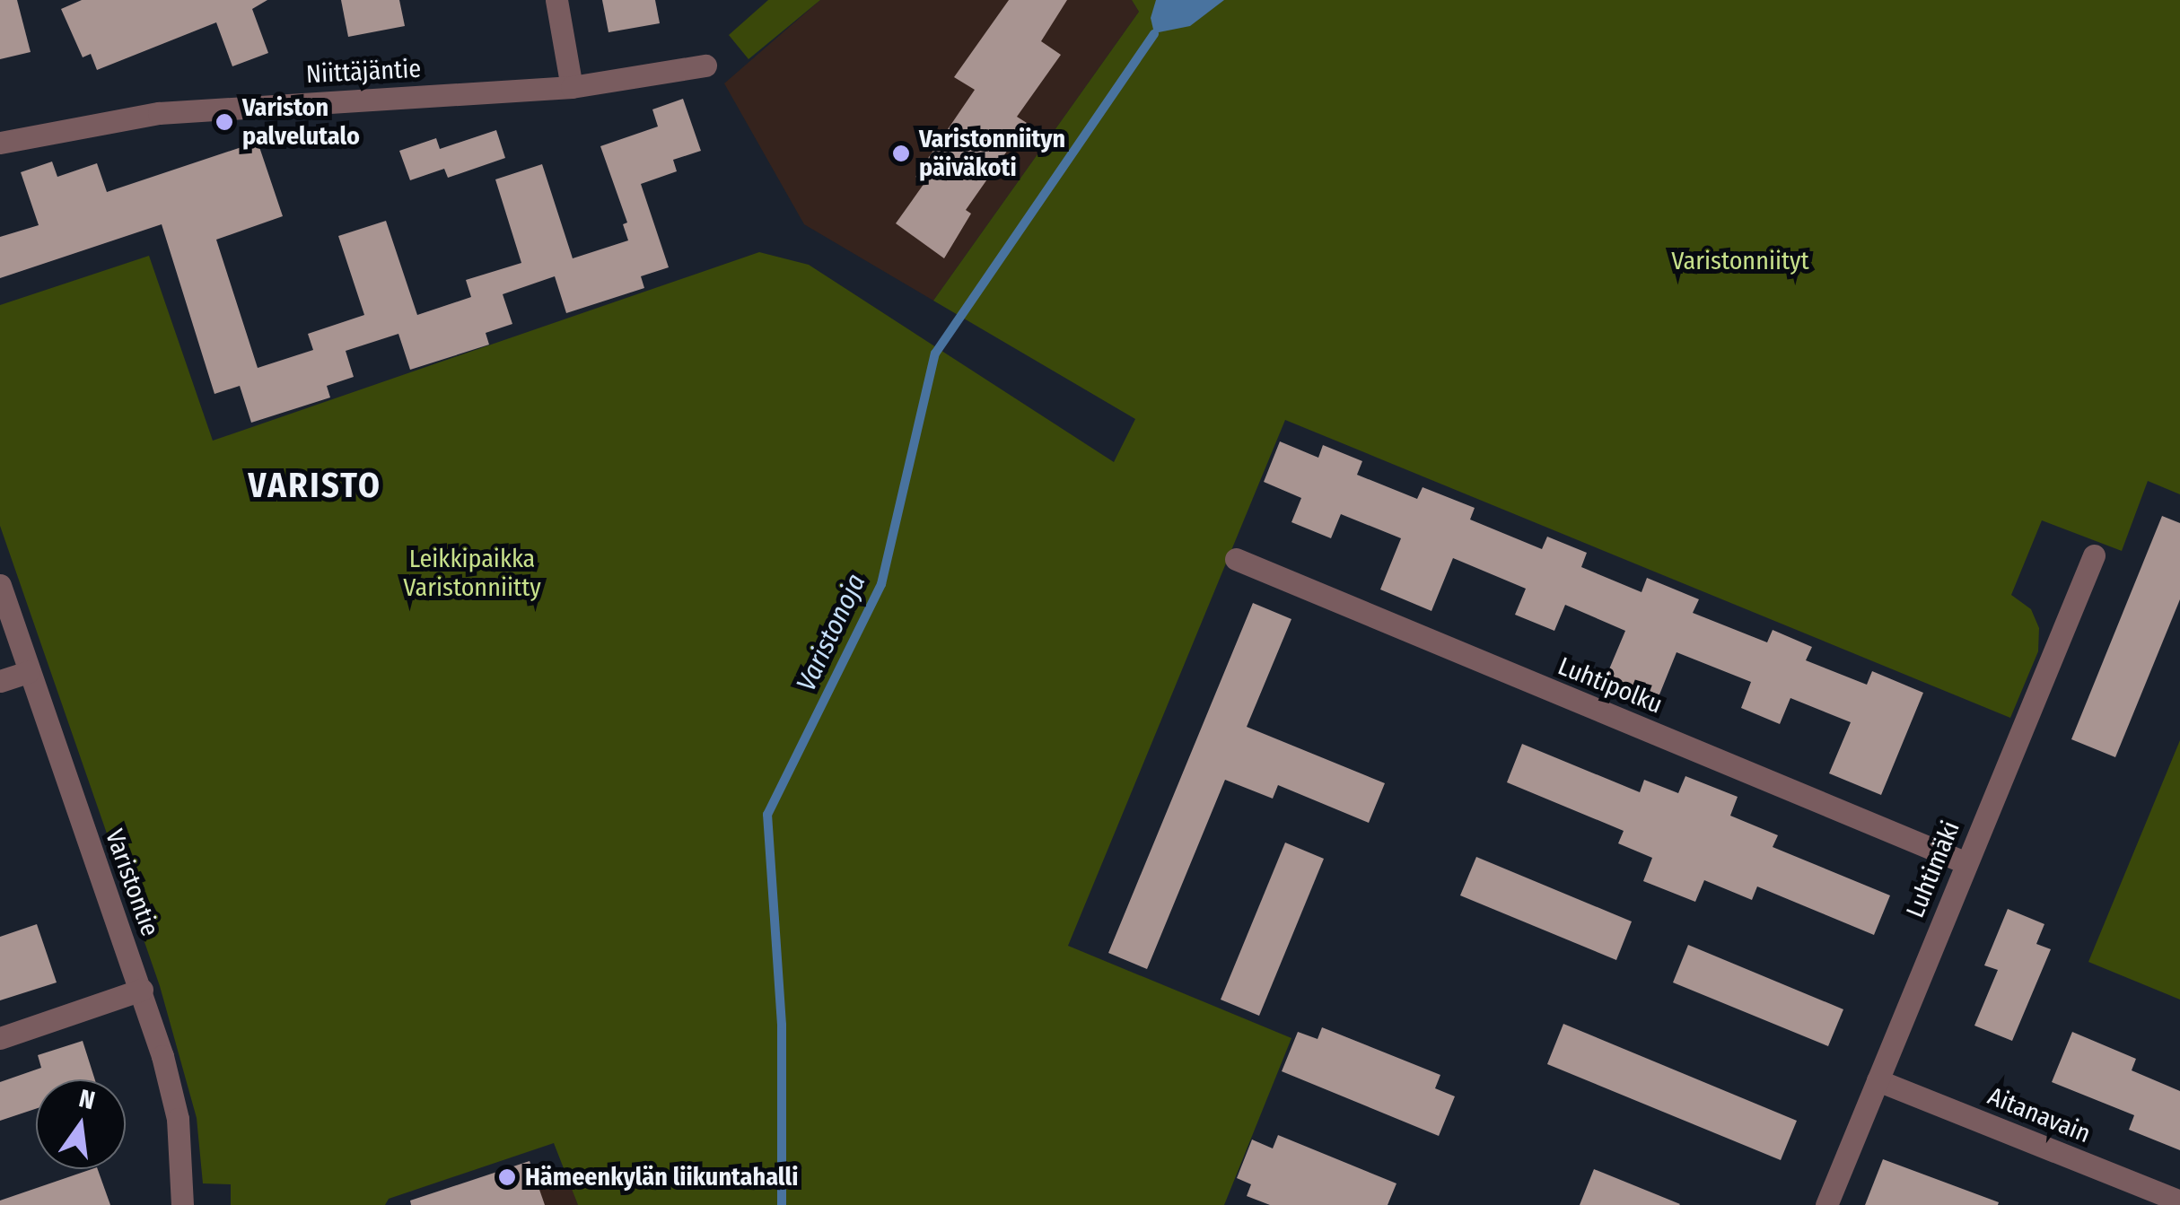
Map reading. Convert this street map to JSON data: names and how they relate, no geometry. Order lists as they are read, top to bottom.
{
  "streets": {
    "street": [
      "Niittäjäntie",
      "Luhtipolku",
      "Luhtimäki",
      "Varistontie",
      "Aitanavain"
    ]
  },
  "crossings": [
    ["Luhtipolku", "Luhtimäki"],
    ["Luhtimäki", "Aitanavain"]
  ],
  "districts": ["VARISTO"],
  "water": ["Varistonoja"],
  "parks": ["Varistonniityt", "Leikkipaikka Varistonniitty"],
  "places": ["Variston palvelutalo", "Varistonniityn päiväkoti", "Hämeenkylän liikuntahalli"],
  "north": "top"
}
